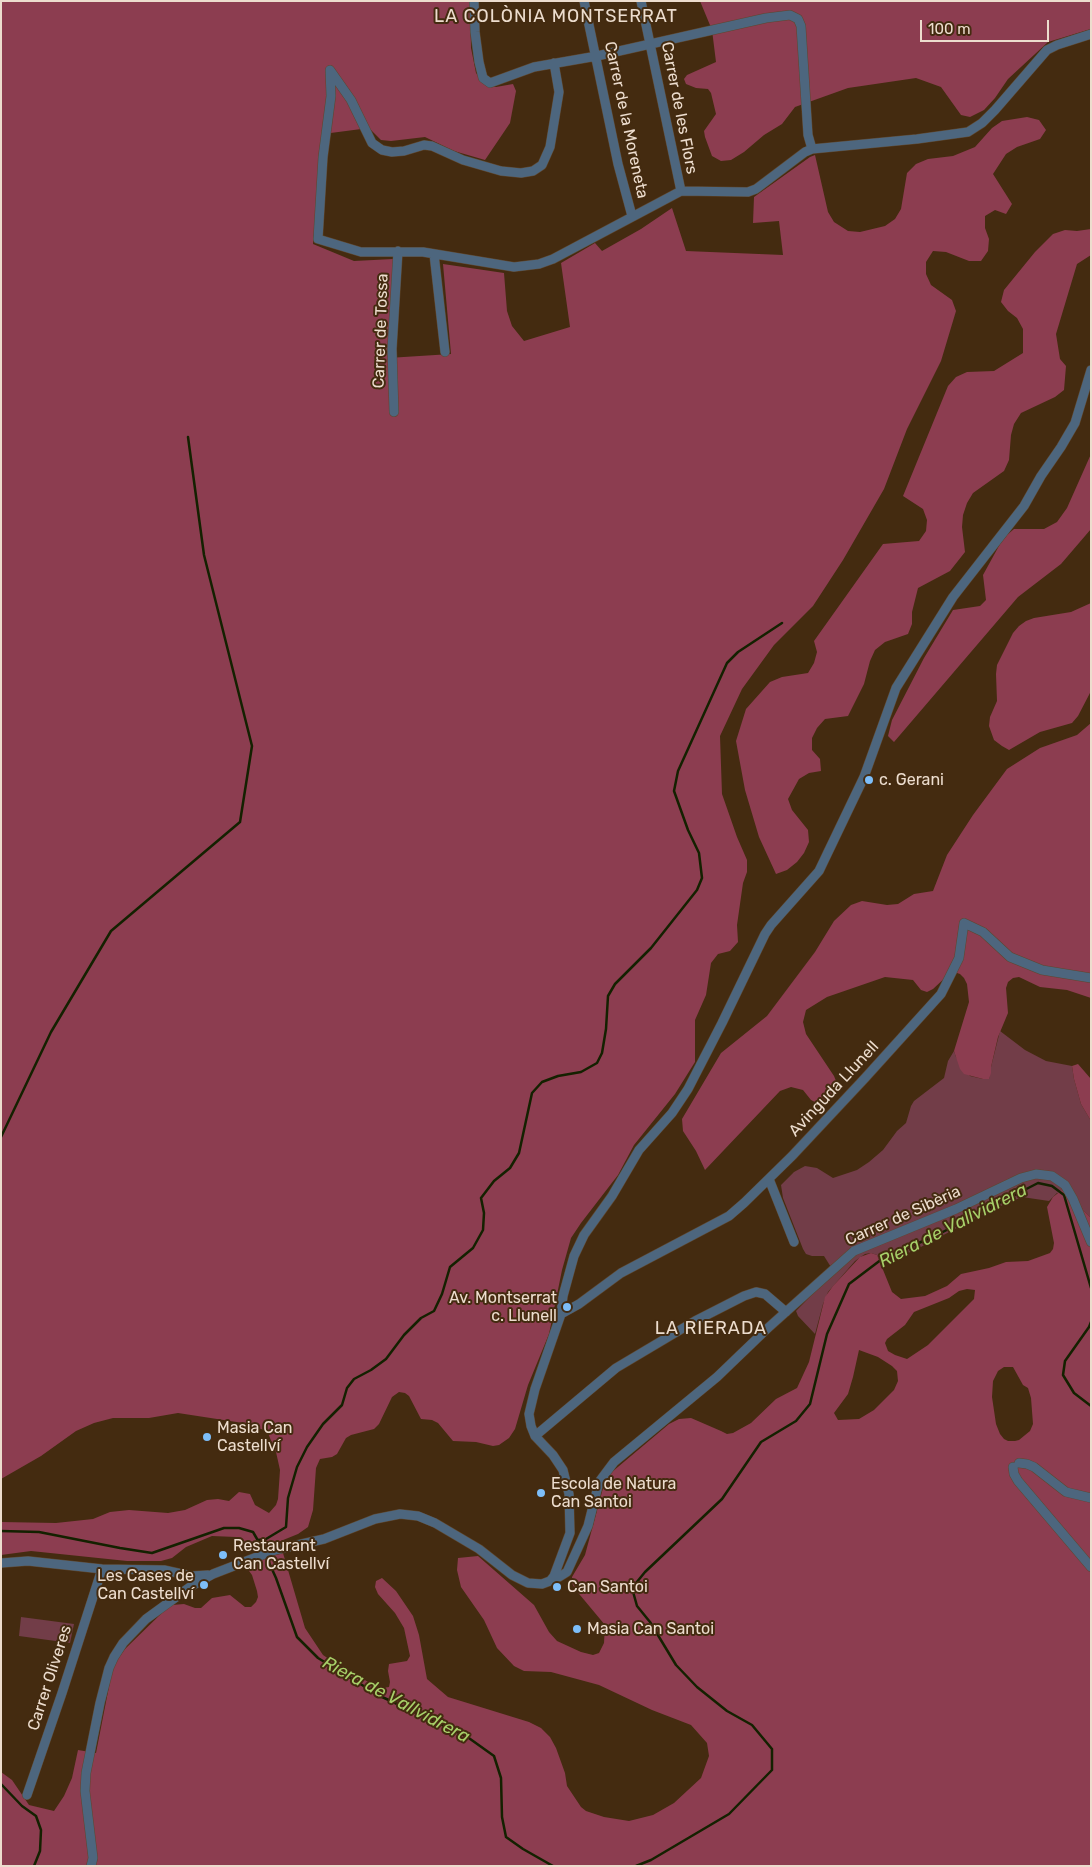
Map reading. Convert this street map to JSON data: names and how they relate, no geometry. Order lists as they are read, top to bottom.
{
  "streets": {
    "street": [
      "Carrer de les Flors",
      "Carrer de la Moreneta",
      "Carrer de Tossa",
      "Avinguda Llunell",
      "Carrer de Sibèria",
      "Carrer Oliveres"
    ]
  },
  "districts": ["LA COLÒNIA MONTSERRAT", "LA RIERADA"],
  "water": ["Riera de Vallvidrera"],
  "places": [
    "c. Gerani",
    "Av. Montserrat c. Llunell",
    "Masia Can Castellví",
    "Escola de Natura Can Santoi",
    "Restaurant Can Castellví",
    "Les Cases de Can Castellví",
    "Can Santoi",
    "Masia Can Santoi"
  ],
  "scale_bar": "100 m"
}
